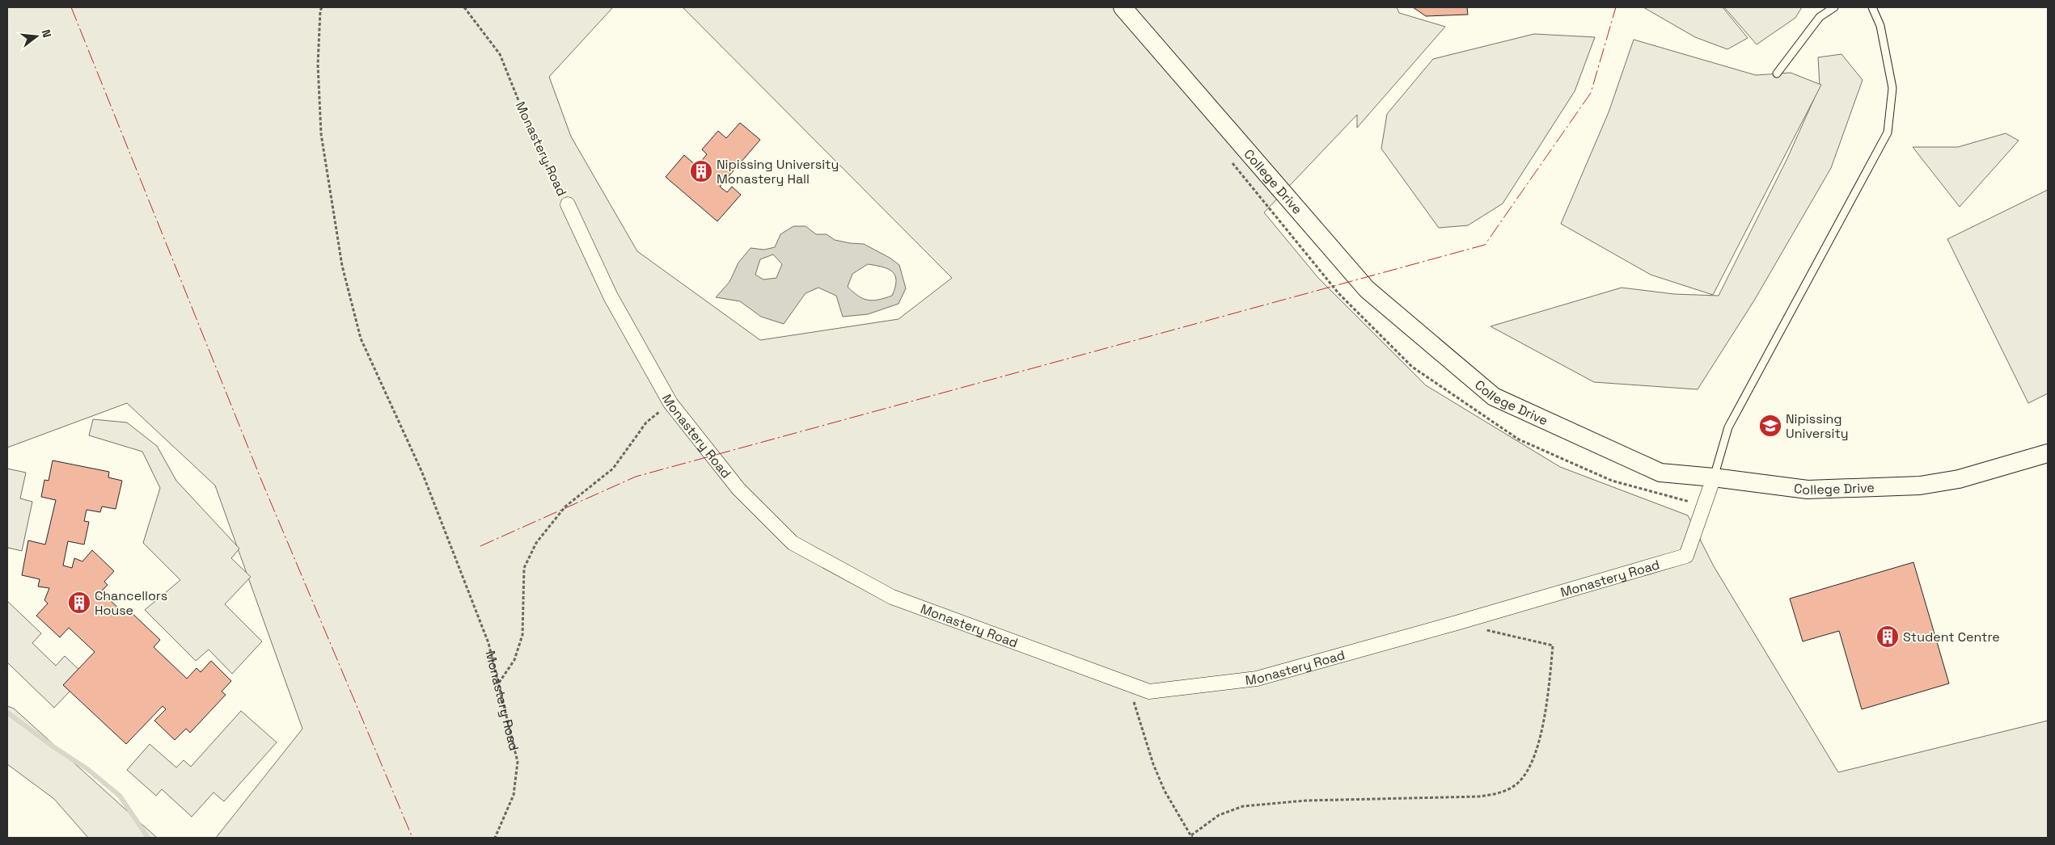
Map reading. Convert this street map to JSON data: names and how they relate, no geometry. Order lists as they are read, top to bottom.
{
  "streets": {
    "street": ["Monastery Road", "College Drive"]
  },
  "crossings": [
    ["Monastery Road", "College Drive"]
  ],
  "places": {
    "building": ["Nipissing University Monastery Hall", "Chancellors House", "Student Centre"],
    "school or university": ["Nipissing University"]
  },
  "north": "right"
}
